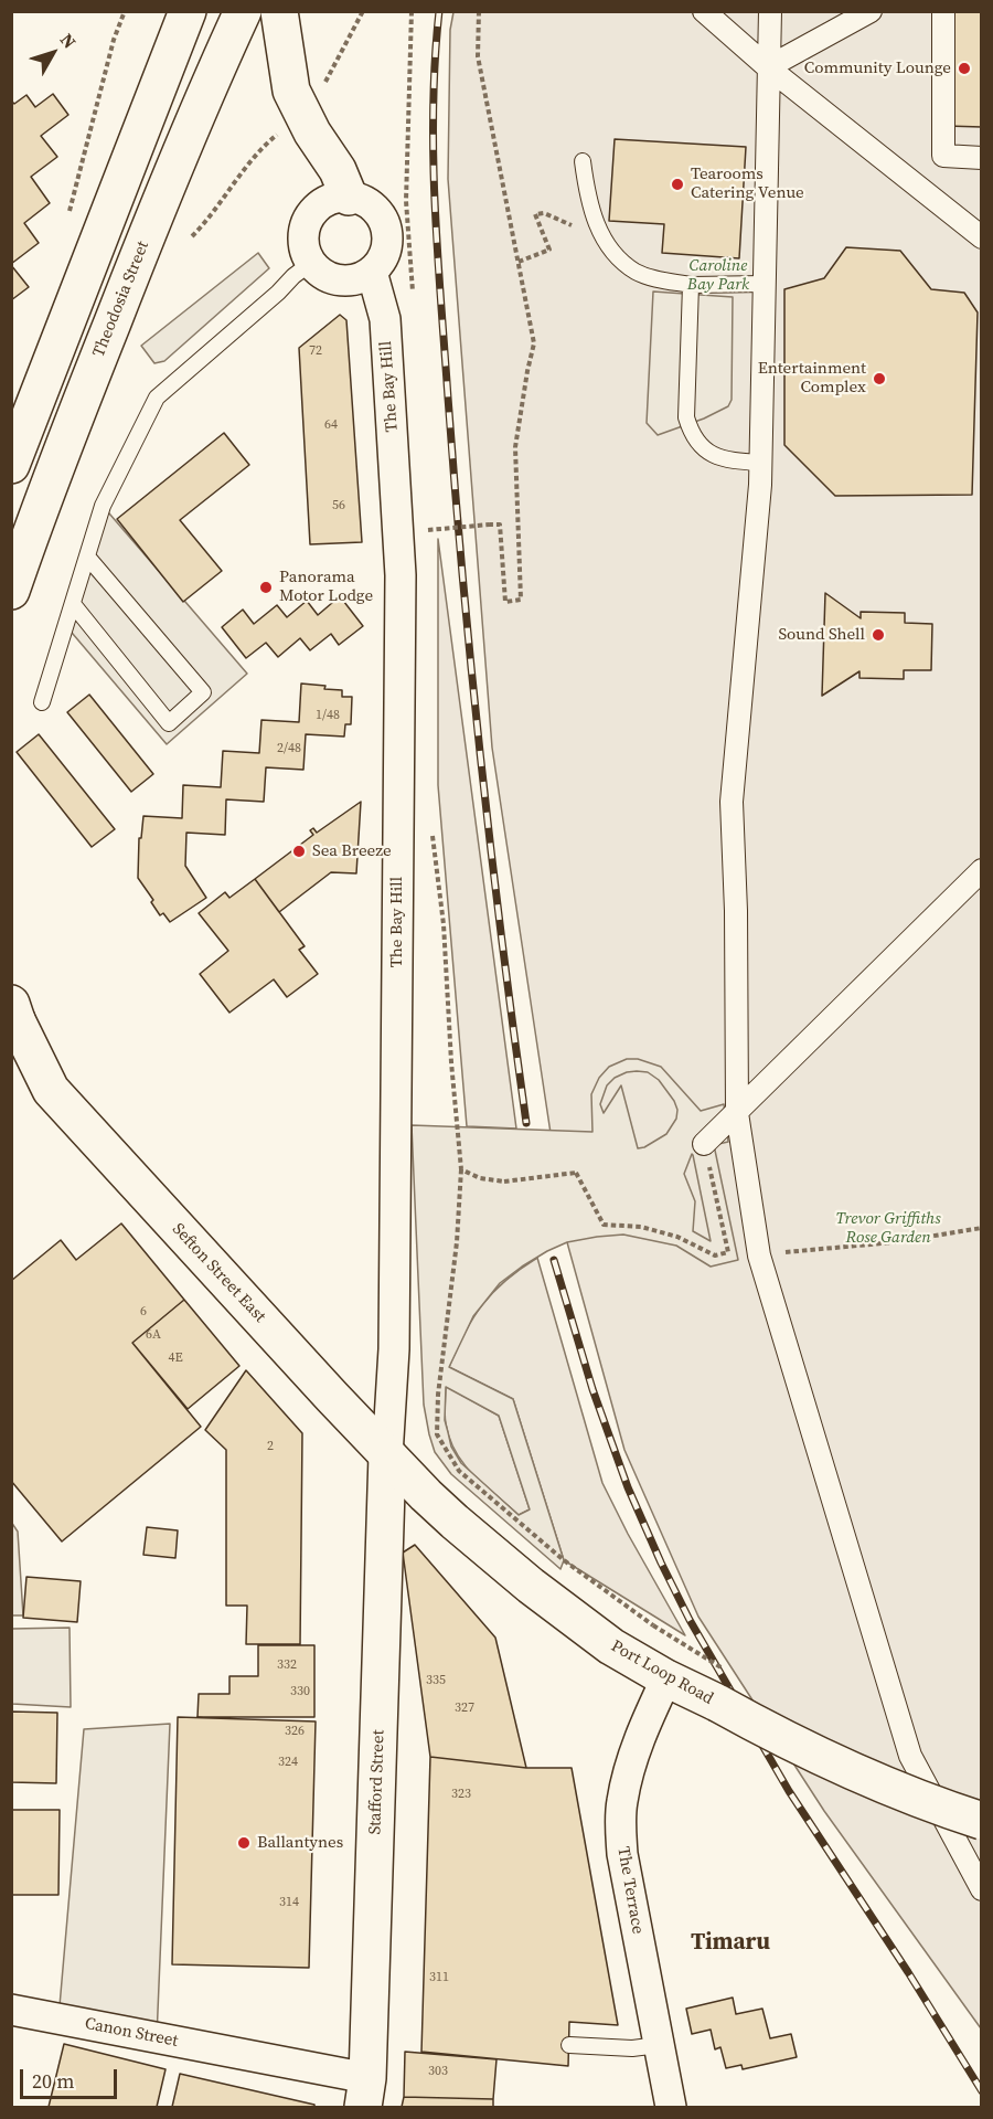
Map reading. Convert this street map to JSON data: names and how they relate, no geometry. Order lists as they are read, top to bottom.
{
  "streets": {
    "main road": [
      "Theodosia Street",
      "Sefton Street East",
      "Port Loop Road",
      "Stafford Street"
    ],
    "street": ["The Bay Hill", "The Terrace", "Canon Street"]
  },
  "crossings": [
    ["The Bay Hill", "Sefton Street East"],
    ["The Bay Hill", "Port Loop Road"],
    ["The Bay Hill", "Stafford Street"],
    ["Sefton Street East", "Port Loop Road"],
    ["Sefton Street East", "Stafford Street"],
    ["Port Loop Road", "Stafford Street"],
    ["Port Loop Road", "The Terrace"],
    ["Stafford Street", "Canon Street"]
  ],
  "districts": ["Timaru"],
  "parks": ["Caroline Bay Park", "Trevor Griffiths Rose Garden"],
  "places": [
    "Community Lounge",
    "Tearooms Catering Venue",
    "Entertainment Complex",
    "Panorama Motor Lodge",
    "Sound Shell",
    "Sea Breeze",
    "Ballantynes"
  ],
  "house_numbers": [
    "72",
    "64",
    "56",
    "1/48",
    "2/48",
    "6",
    "6A",
    "4E",
    "2",
    "332",
    "335",
    "330",
    "327",
    "326",
    "324",
    "323",
    "314",
    "311",
    "303"
  ],
  "scale_bar": "20 m",
  "north": "top right"
}
